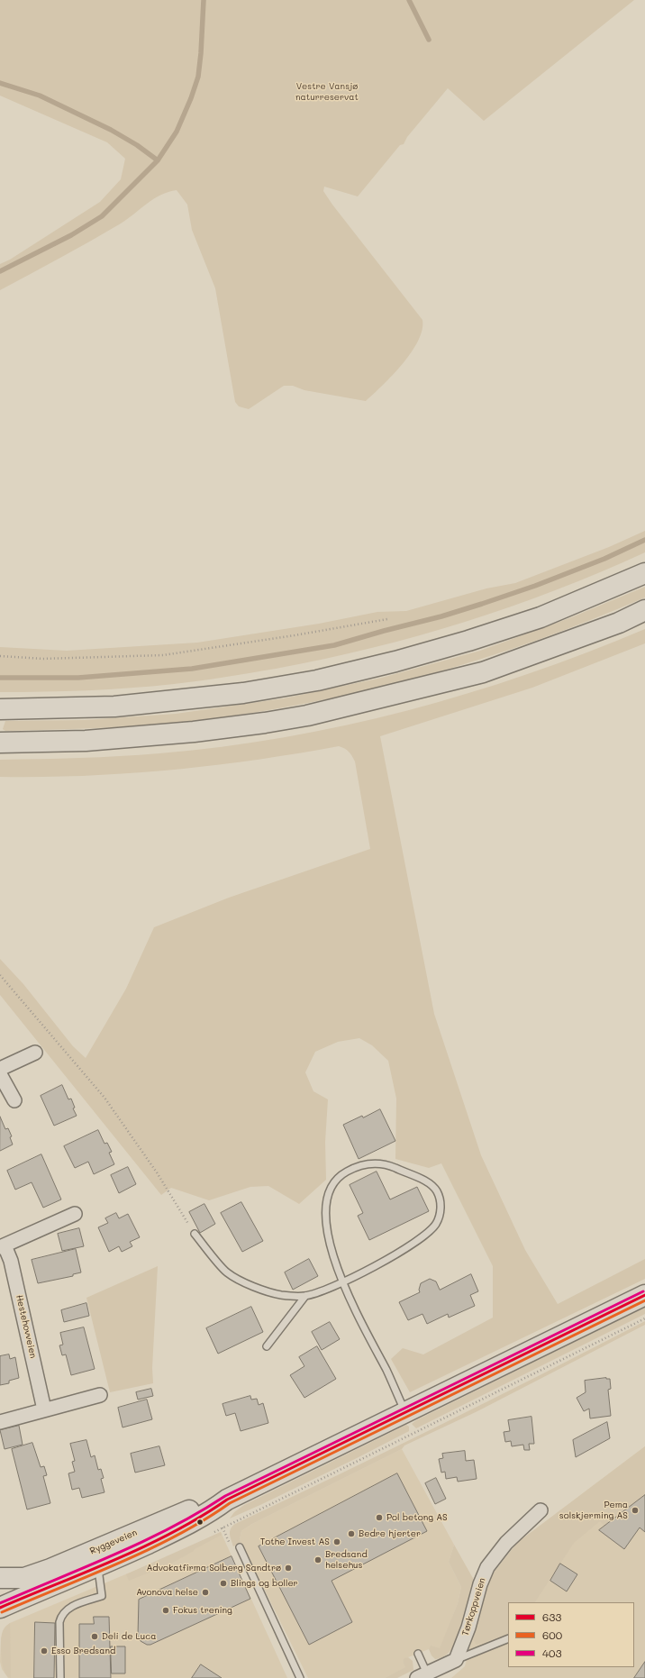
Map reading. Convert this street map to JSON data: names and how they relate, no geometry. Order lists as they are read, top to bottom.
{
  "streets": {
    "main road": ["Ryggeveien"],
    "street": ["Hestehovveien", "Tørkoppveien"]
  },
  "parks": ["Vestre Vansjø naturreservat"],
  "places": [
    "Pema solskjerming AS",
    "Pol betong AS",
    "Bedre hjerter",
    "Tothe Invest AS",
    "Bredsand helsehus",
    "Advokatfirma Solberg Sandtrø",
    "Blings og boller",
    "Avonova helse",
    "Fokus trening",
    "Deli de Luca",
    "Esso Bredsand"
  ],
  "lines": ["transit line 403", "transit line 633", "transit line 600"],
  "legend": ["633", "600", "403"]
}
